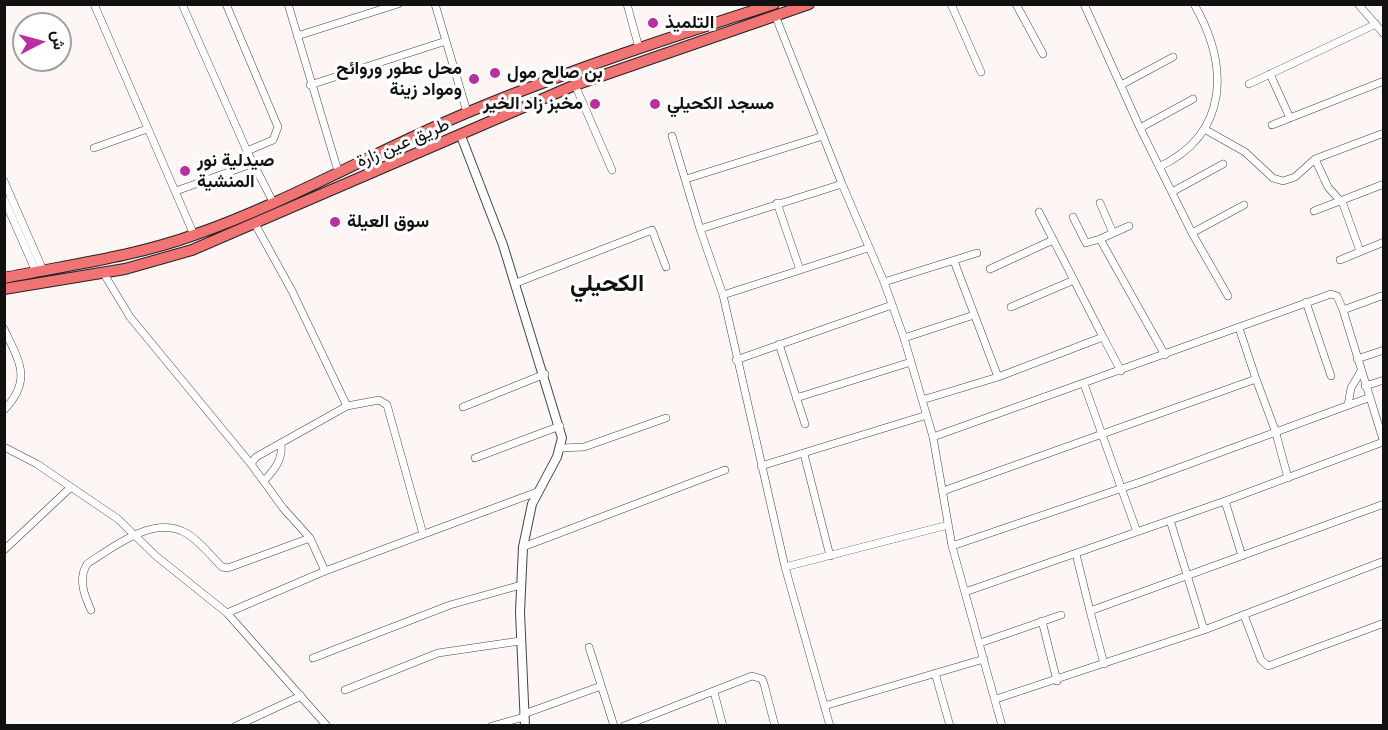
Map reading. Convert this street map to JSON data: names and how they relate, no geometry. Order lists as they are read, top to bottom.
{
  "streets": {
    "main road": ["طريق عين زارة"]
  },
  "districts": ["الكحيلي"],
  "places": [
    "التلميذ",
    "بن صالح مول",
    "محل عطور وروائح ومواد زينة",
    "مخبز زاد الخير",
    "مسجد الكحيلي",
    "صيدلية نور المنشية",
    "سوق العيلة"
  ],
  "north": "right"
}
